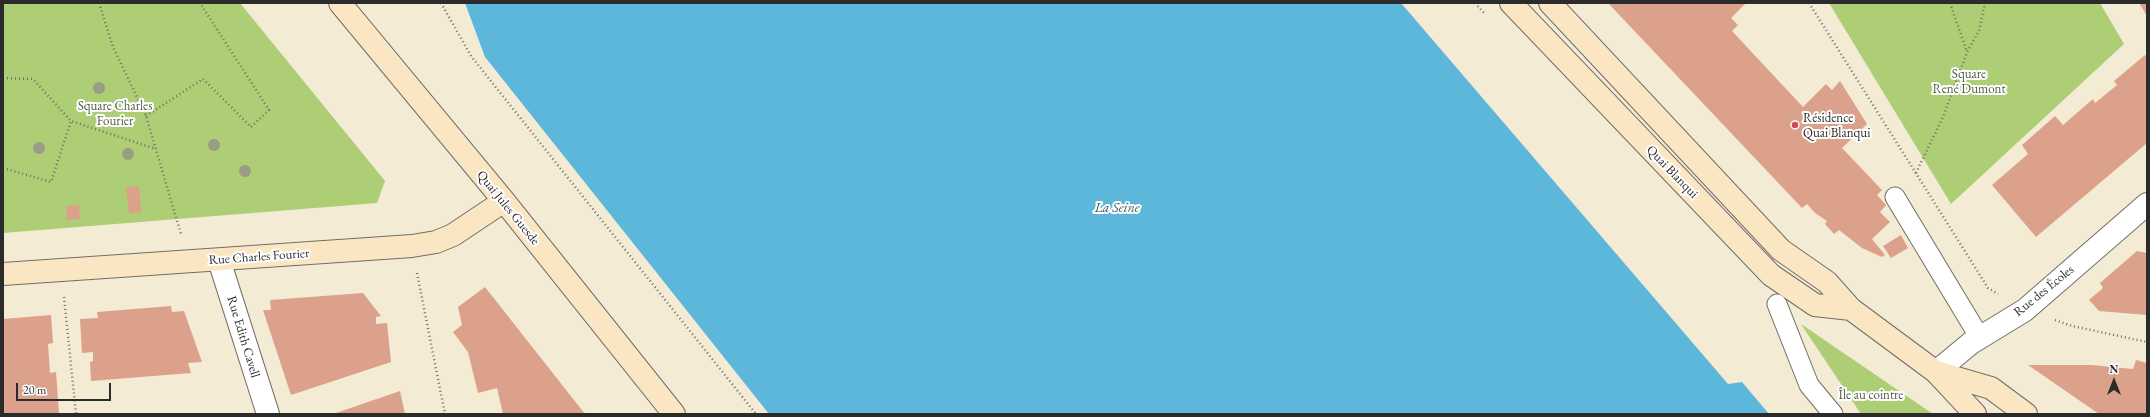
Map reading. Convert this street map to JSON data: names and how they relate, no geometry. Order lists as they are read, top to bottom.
{
  "streets": {
    "main road": ["Quai Blanqui", "Quai Jules Guesde", "Rue Charles Fourier"],
    "street": ["Rue des Écoles", "Rue Edith Cavell"]
  },
  "crossings": [
    ["Quai Blanqui", "Rue des Écoles"],
    ["Quai Jules Guesde", "Rue Charles Fourier"],
    ["Rue Charles Fourier", "Rue Edith Cavell"]
  ],
  "water": ["La Seine"],
  "parks": ["Square René Dumont", "Square Charles Fourier", "Île au cointre"],
  "places": ["Résidence Quai Blanqui"],
  "scale_bar": "20 m",
  "north": "top"
}
